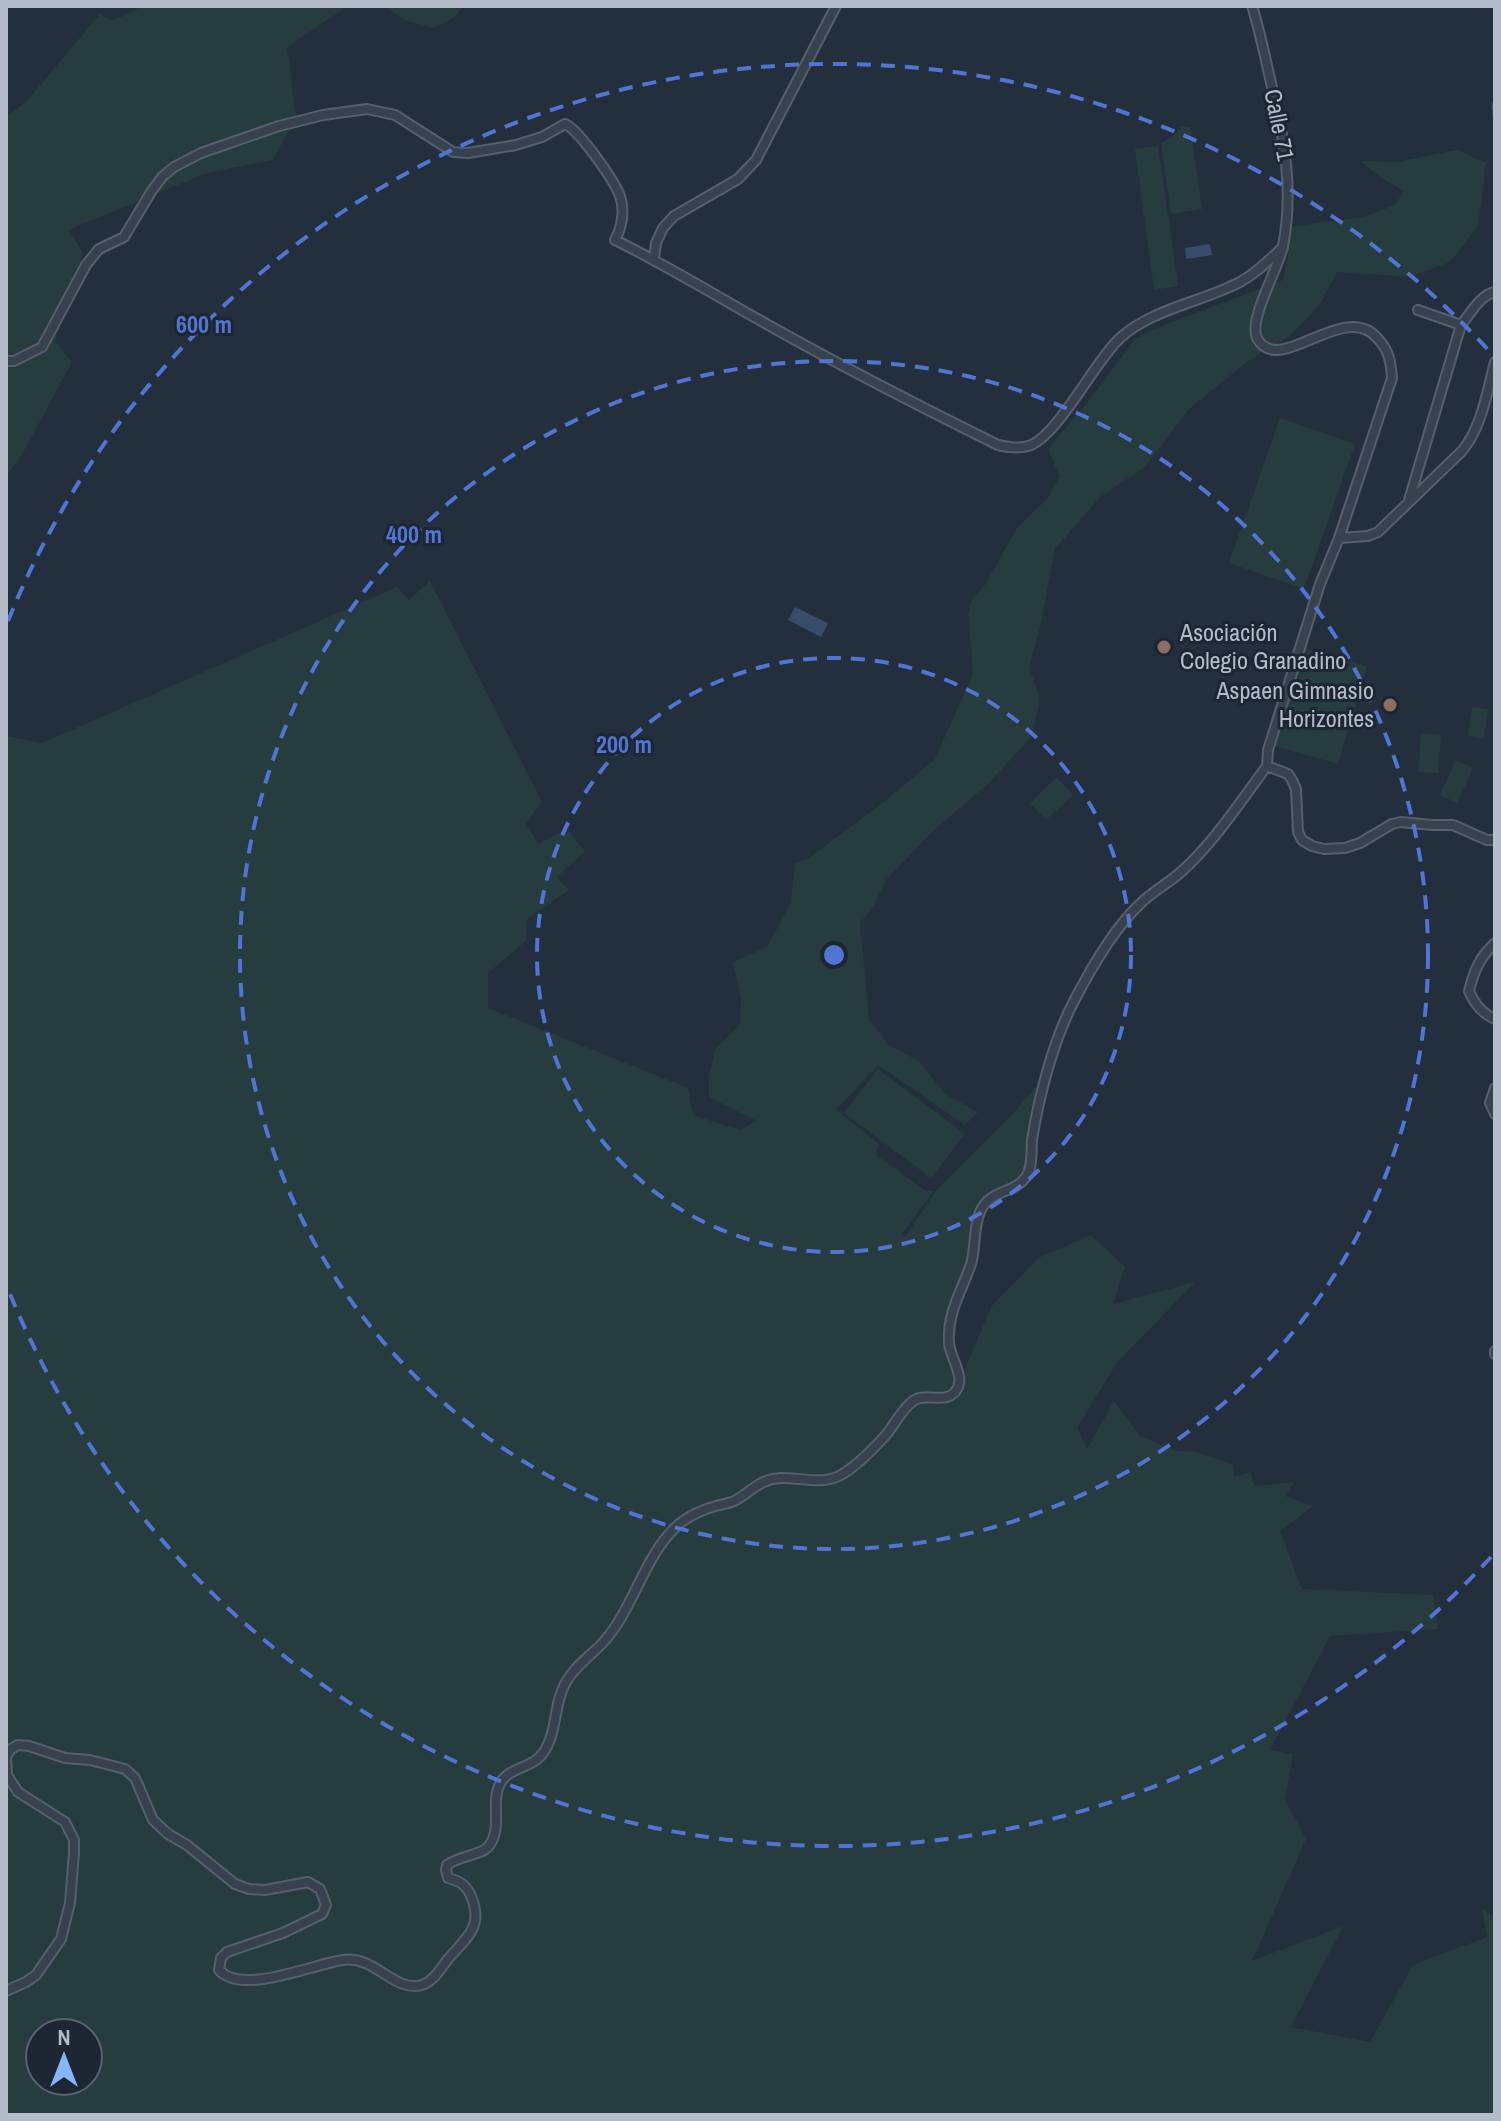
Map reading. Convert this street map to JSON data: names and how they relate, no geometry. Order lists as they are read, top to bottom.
{
  "streets": {
    "street": ["Calle 71"]
  },
  "places": ["Asociación Colegio Granadino", "Aspaen Gimnasio Horizontes"],
  "north": "top",
  "rings": ["600 m", "400 m", "200 m"]
}
